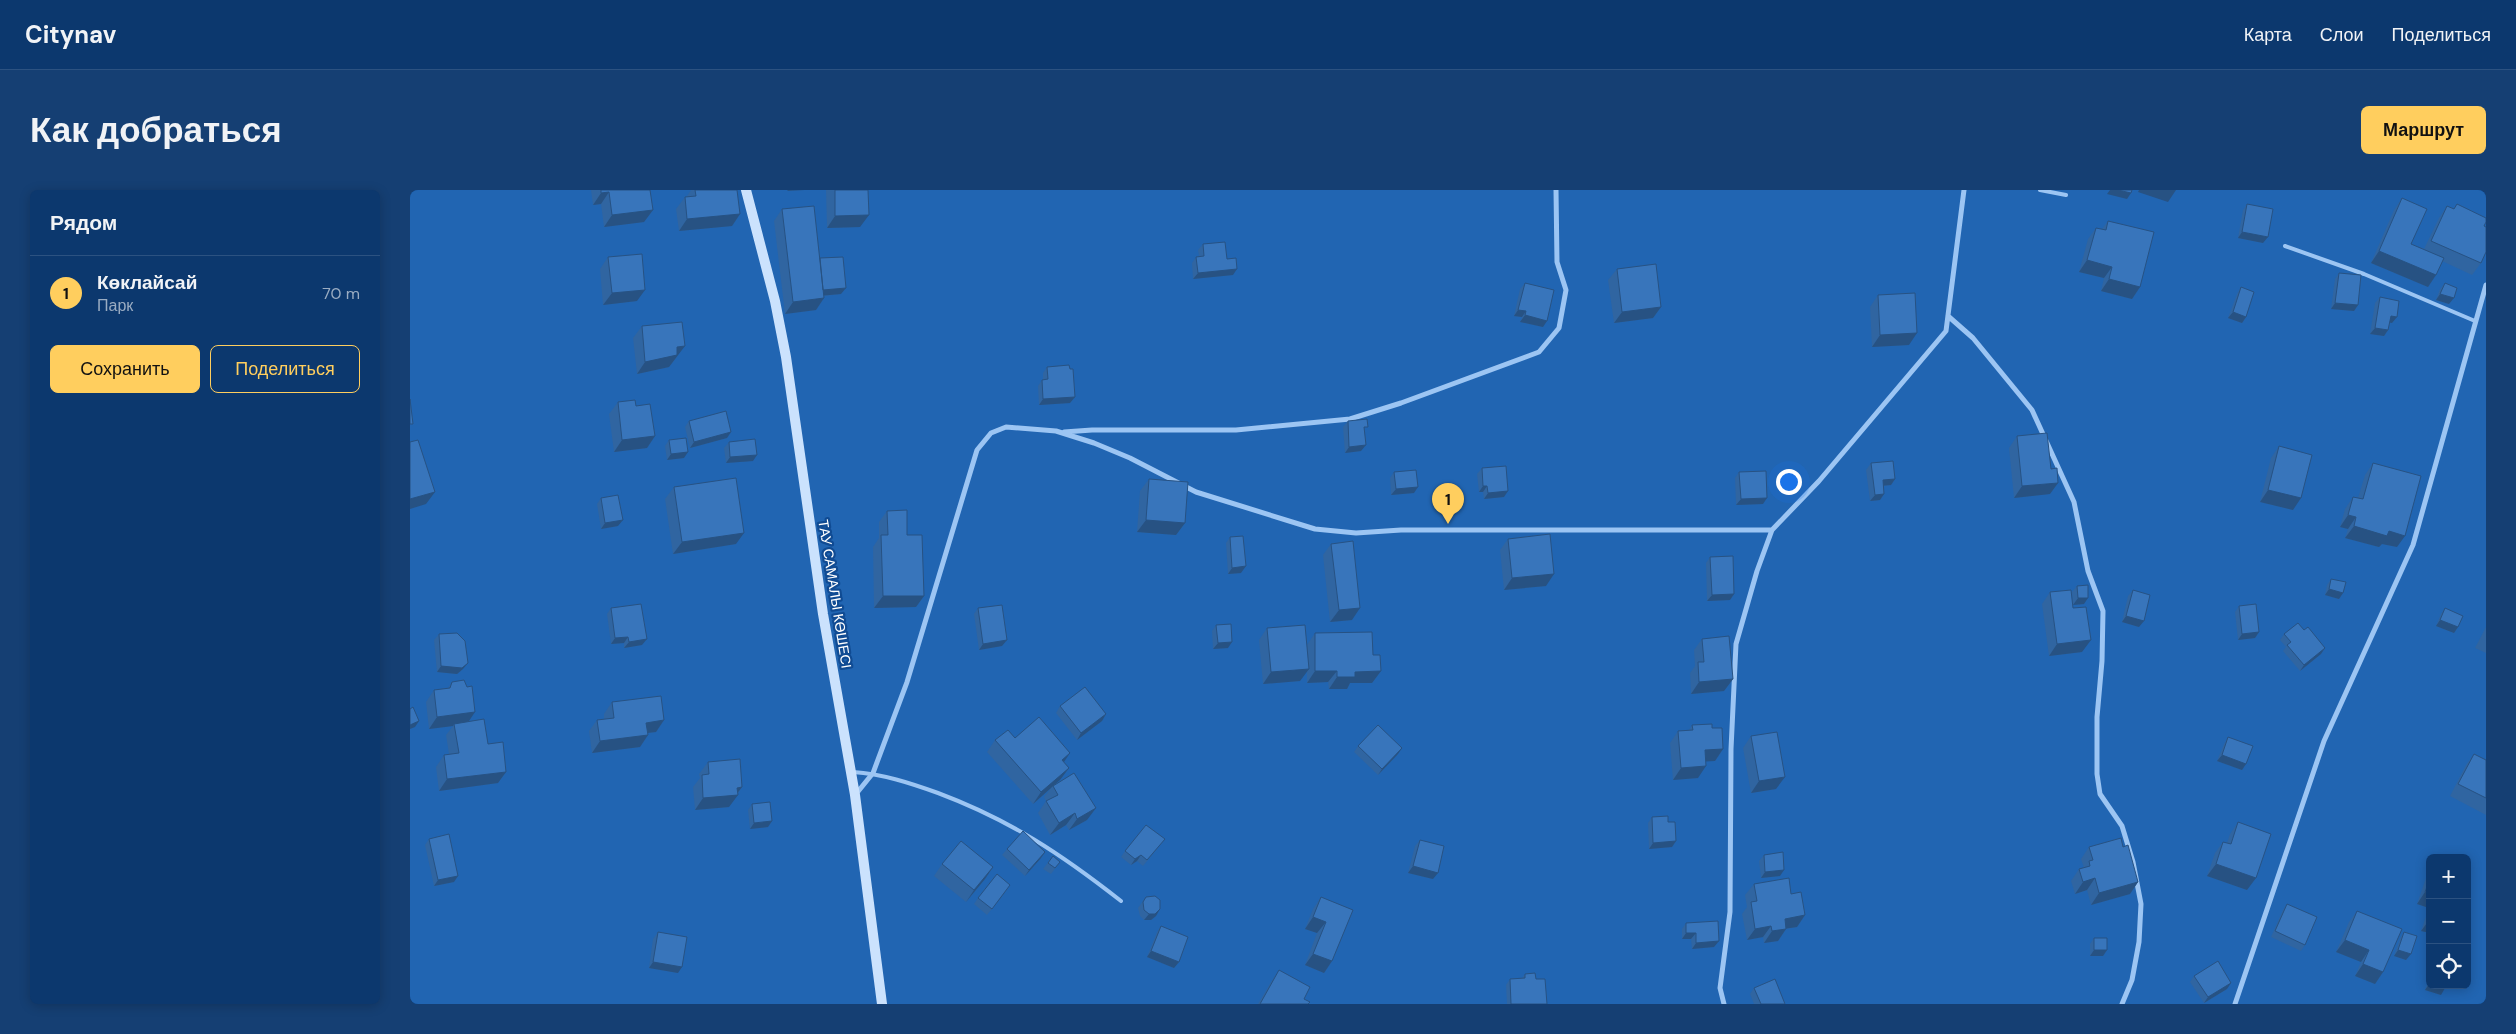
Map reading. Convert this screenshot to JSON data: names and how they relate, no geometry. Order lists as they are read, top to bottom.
{
  "streets": {
    "street": ["ТАУ САМАЛЫ КӨШЕСІ"]
  },
  "page": {
    "header": "Citynav",
    "nav": ["Карта", "Слои", "Поделиться"],
    "buttons": [
      "Маршрут",
      ["Сохранить", "Поделиться"]
    ],
    "title": "Как добраться",
    "heading": "Рядом",
    "list": [
      {
        "mark": "1",
        "name": "Көклайсай",
        "note": "Парк",
        "value": "70 m"
      }
    ],
    "pins": "1",
    "map_buttons": ["+", "−"]
  }
}
